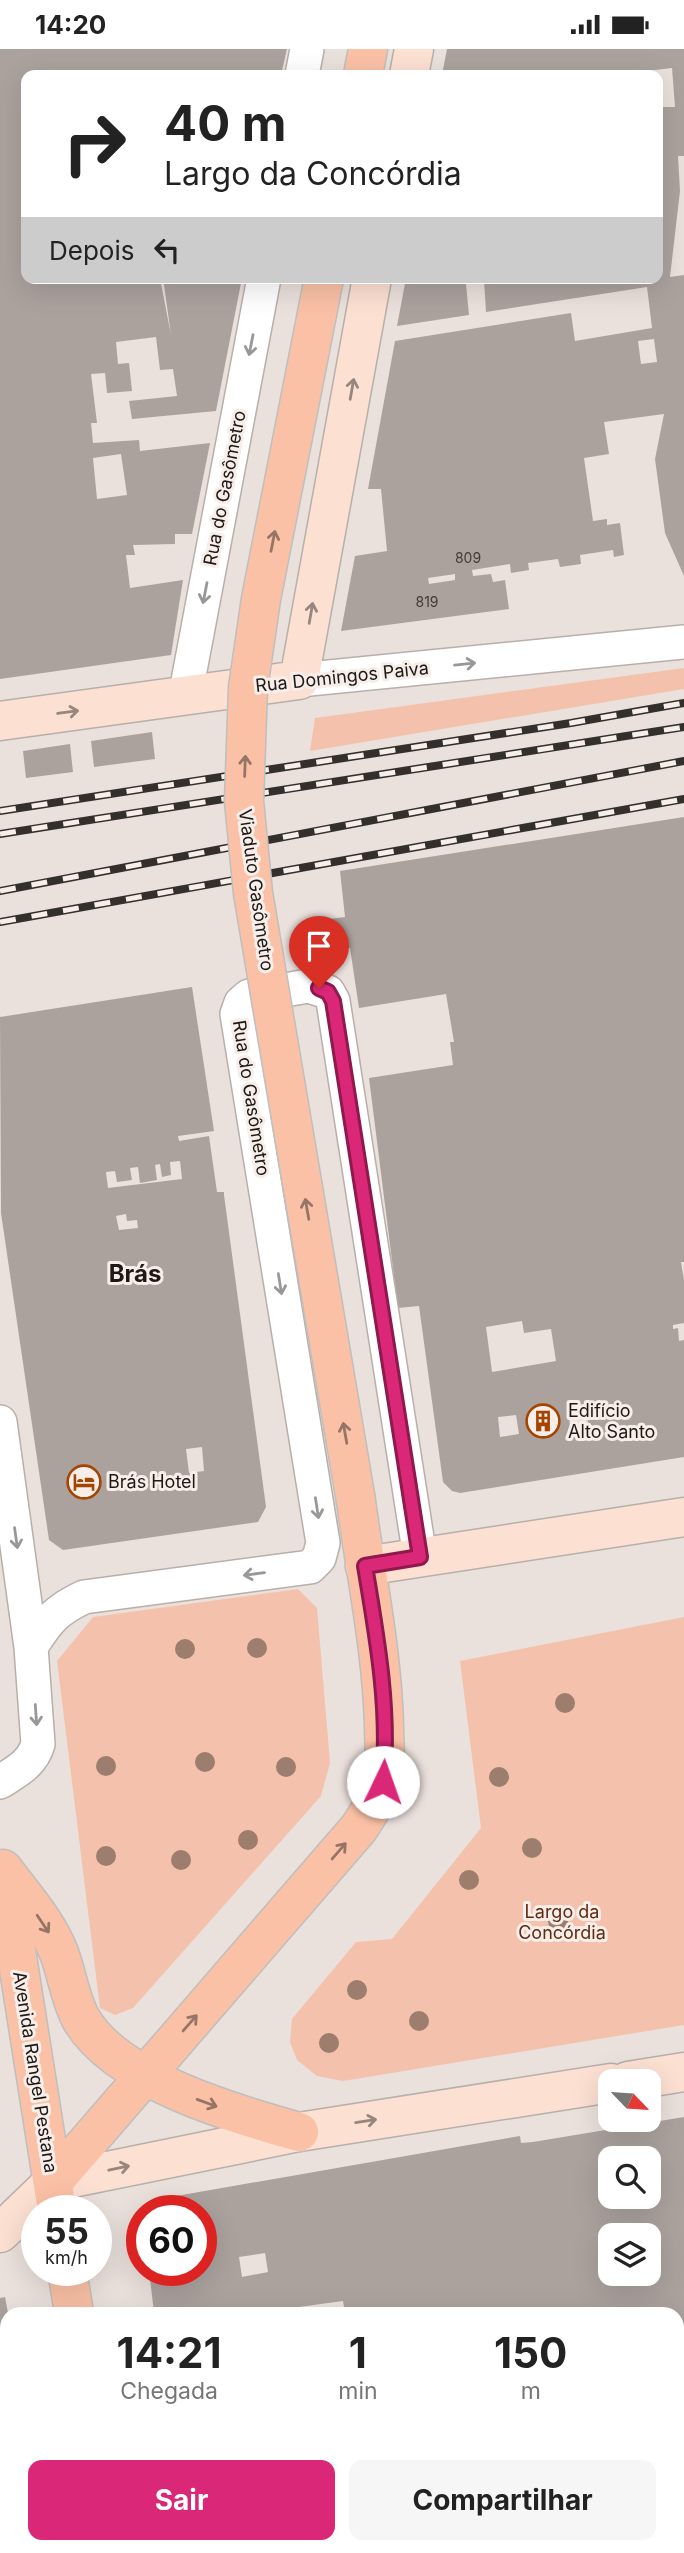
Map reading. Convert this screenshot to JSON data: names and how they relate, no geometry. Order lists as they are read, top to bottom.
{
  "streets": {
    "main road": ["Viaduto Gasômetro", "Avenida Rangel Pestana"],
    "street": ["Rua do Gasômetro", "Rua Domingos Paiva"]
  },
  "crossings": [
    ["Rua do Gasômetro", "Rua Domingos Paiva"]
  ],
  "one_way": ["Rua Domingos Paiva", "Viaduto Gasômetro"],
  "districts": ["Brás"],
  "parks": ["Largo da Concórdia"],
  "places": {
    "building": ["Edifício Alto Santo"],
    "hotel": ["Brás Hotel"]
  },
  "house_numbers": ["809", "819"],
  "north": "bottom right",
  "page": {
    "status": "14:20",
    "turn": ["40 m", "Largo da Concórdia"],
    "then": "Depois",
    "speed": "55 km/h",
    "limit": "60",
    "eta": [
      "14:21",
      "Chegada",
      "1",
      "min",
      "150",
      "m"
    ],
    "buttons": ["Sair", "Compartilhar"]
  }
}
